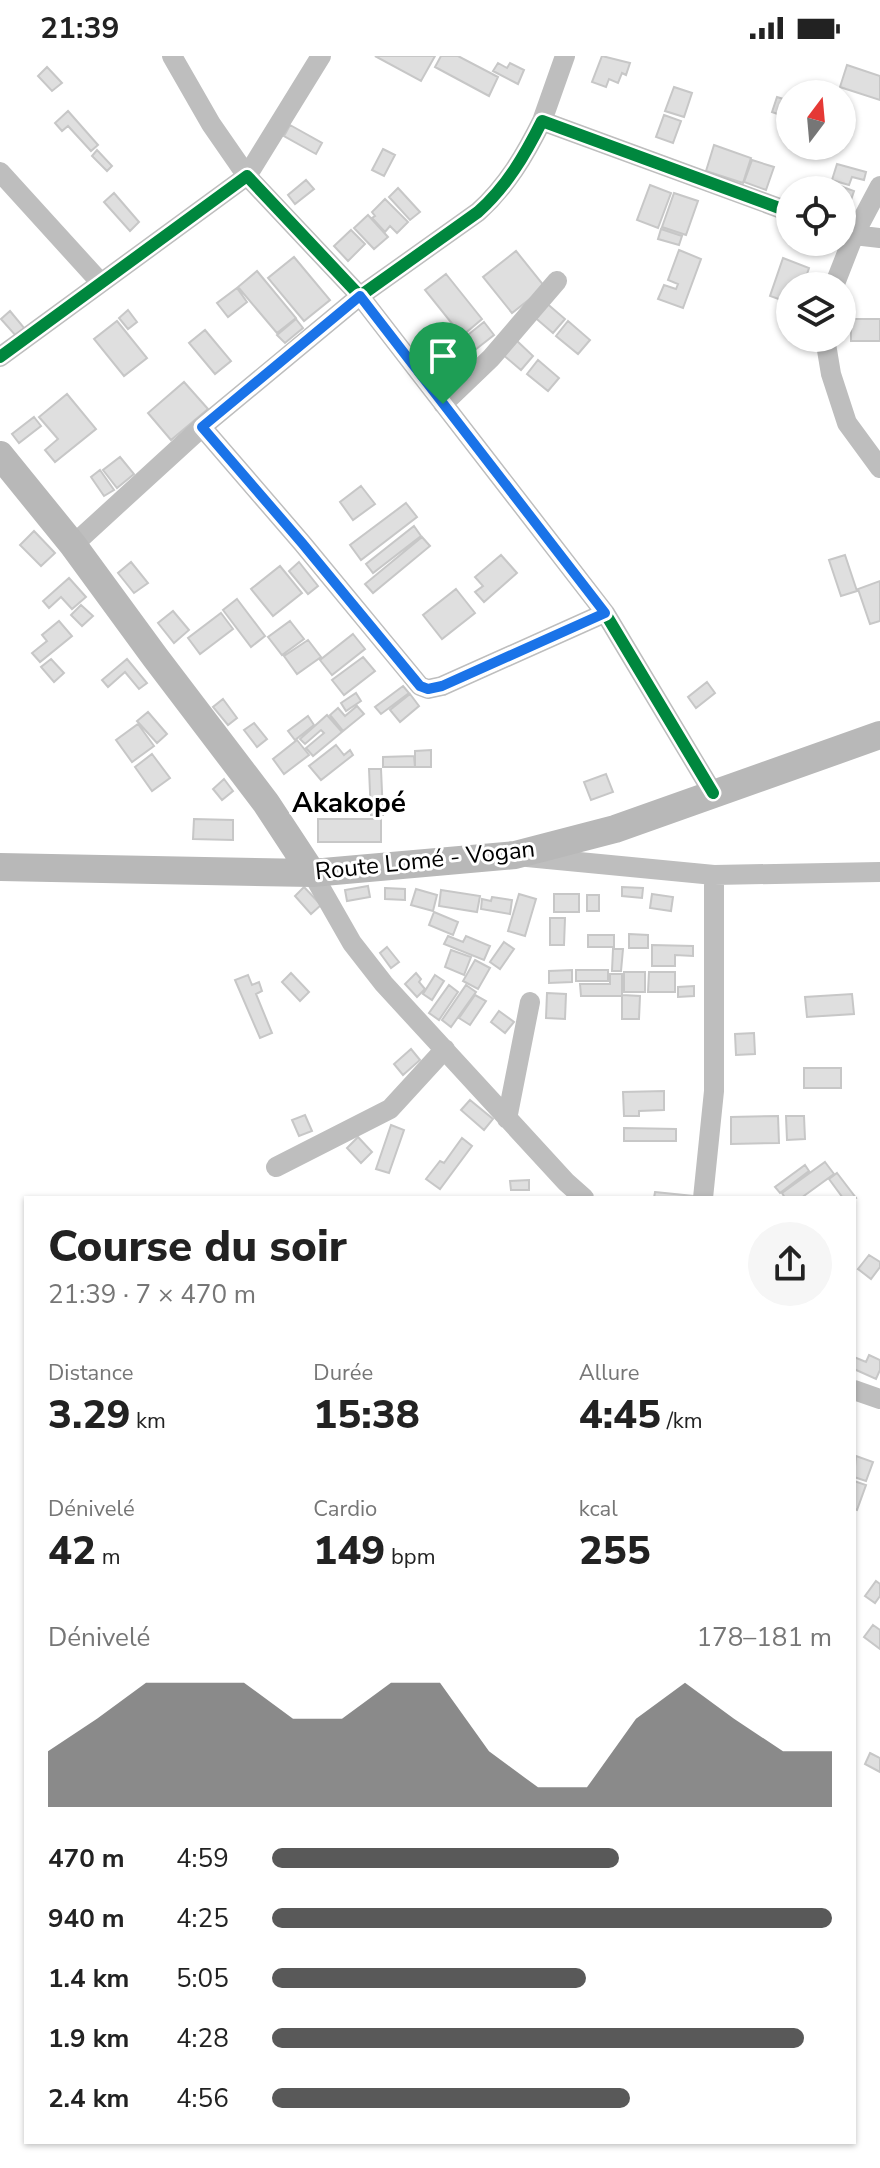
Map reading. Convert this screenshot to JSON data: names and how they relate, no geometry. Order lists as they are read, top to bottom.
{
  "streets": {
    "main road": ["Route Lomé - Vogan"]
  },
  "districts": ["Akakopé"],
  "north": "top",
  "page": {
    "status": "21:39",
    "heading": ["Course du soir", "21:39 · 7 × 470 m"],
    "stats": [
      ["Distance", "3.29 km"],
      ["Durée", "15:38"],
      ["Allure", "4:45 /km"],
      ["Dénivelé", "42 m"],
      ["Cardio", "149 bpm"],
      ["kcal", "255"]
    ],
    "chart": ["Dénivelé", "178–181 m"],
    "list": [
      {
        "name": "470 m",
        "note": "4:59"
      },
      {
        "name": "940 m",
        "note": "4:25"
      },
      {
        "name": "1.4 km",
        "note": "5:05"
      },
      {
        "name": "1.9 km",
        "note": "4:28"
      },
      {
        "name": "2.4 km",
        "note": "4:56"
      }
    ]
  }
}
